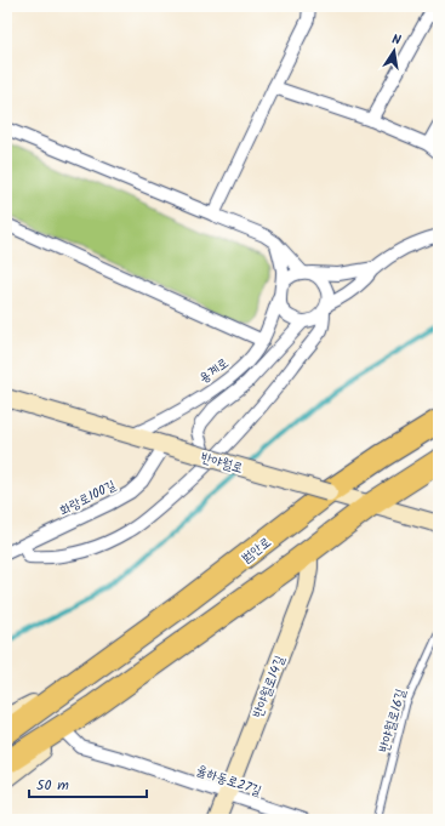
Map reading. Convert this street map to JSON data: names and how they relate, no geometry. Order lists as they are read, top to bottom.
{
  "streets": {
    "highway": ["범안로"],
    "main road": ["반야월로", "반야월로14길"],
    "street": ["용계로", "화랑로100길", "율하동로27길"],
    "lane": ["반야월로16길"]
  },
  "crossings": [
    ["용계로", "반야월로"],
    ["반야월로", "화랑로100길"],
    ["반야월로", "범안로"],
    ["반야월로14길", "율하동로27길"]
  ],
  "scale_bar": "50 m",
  "north": "top"
}
